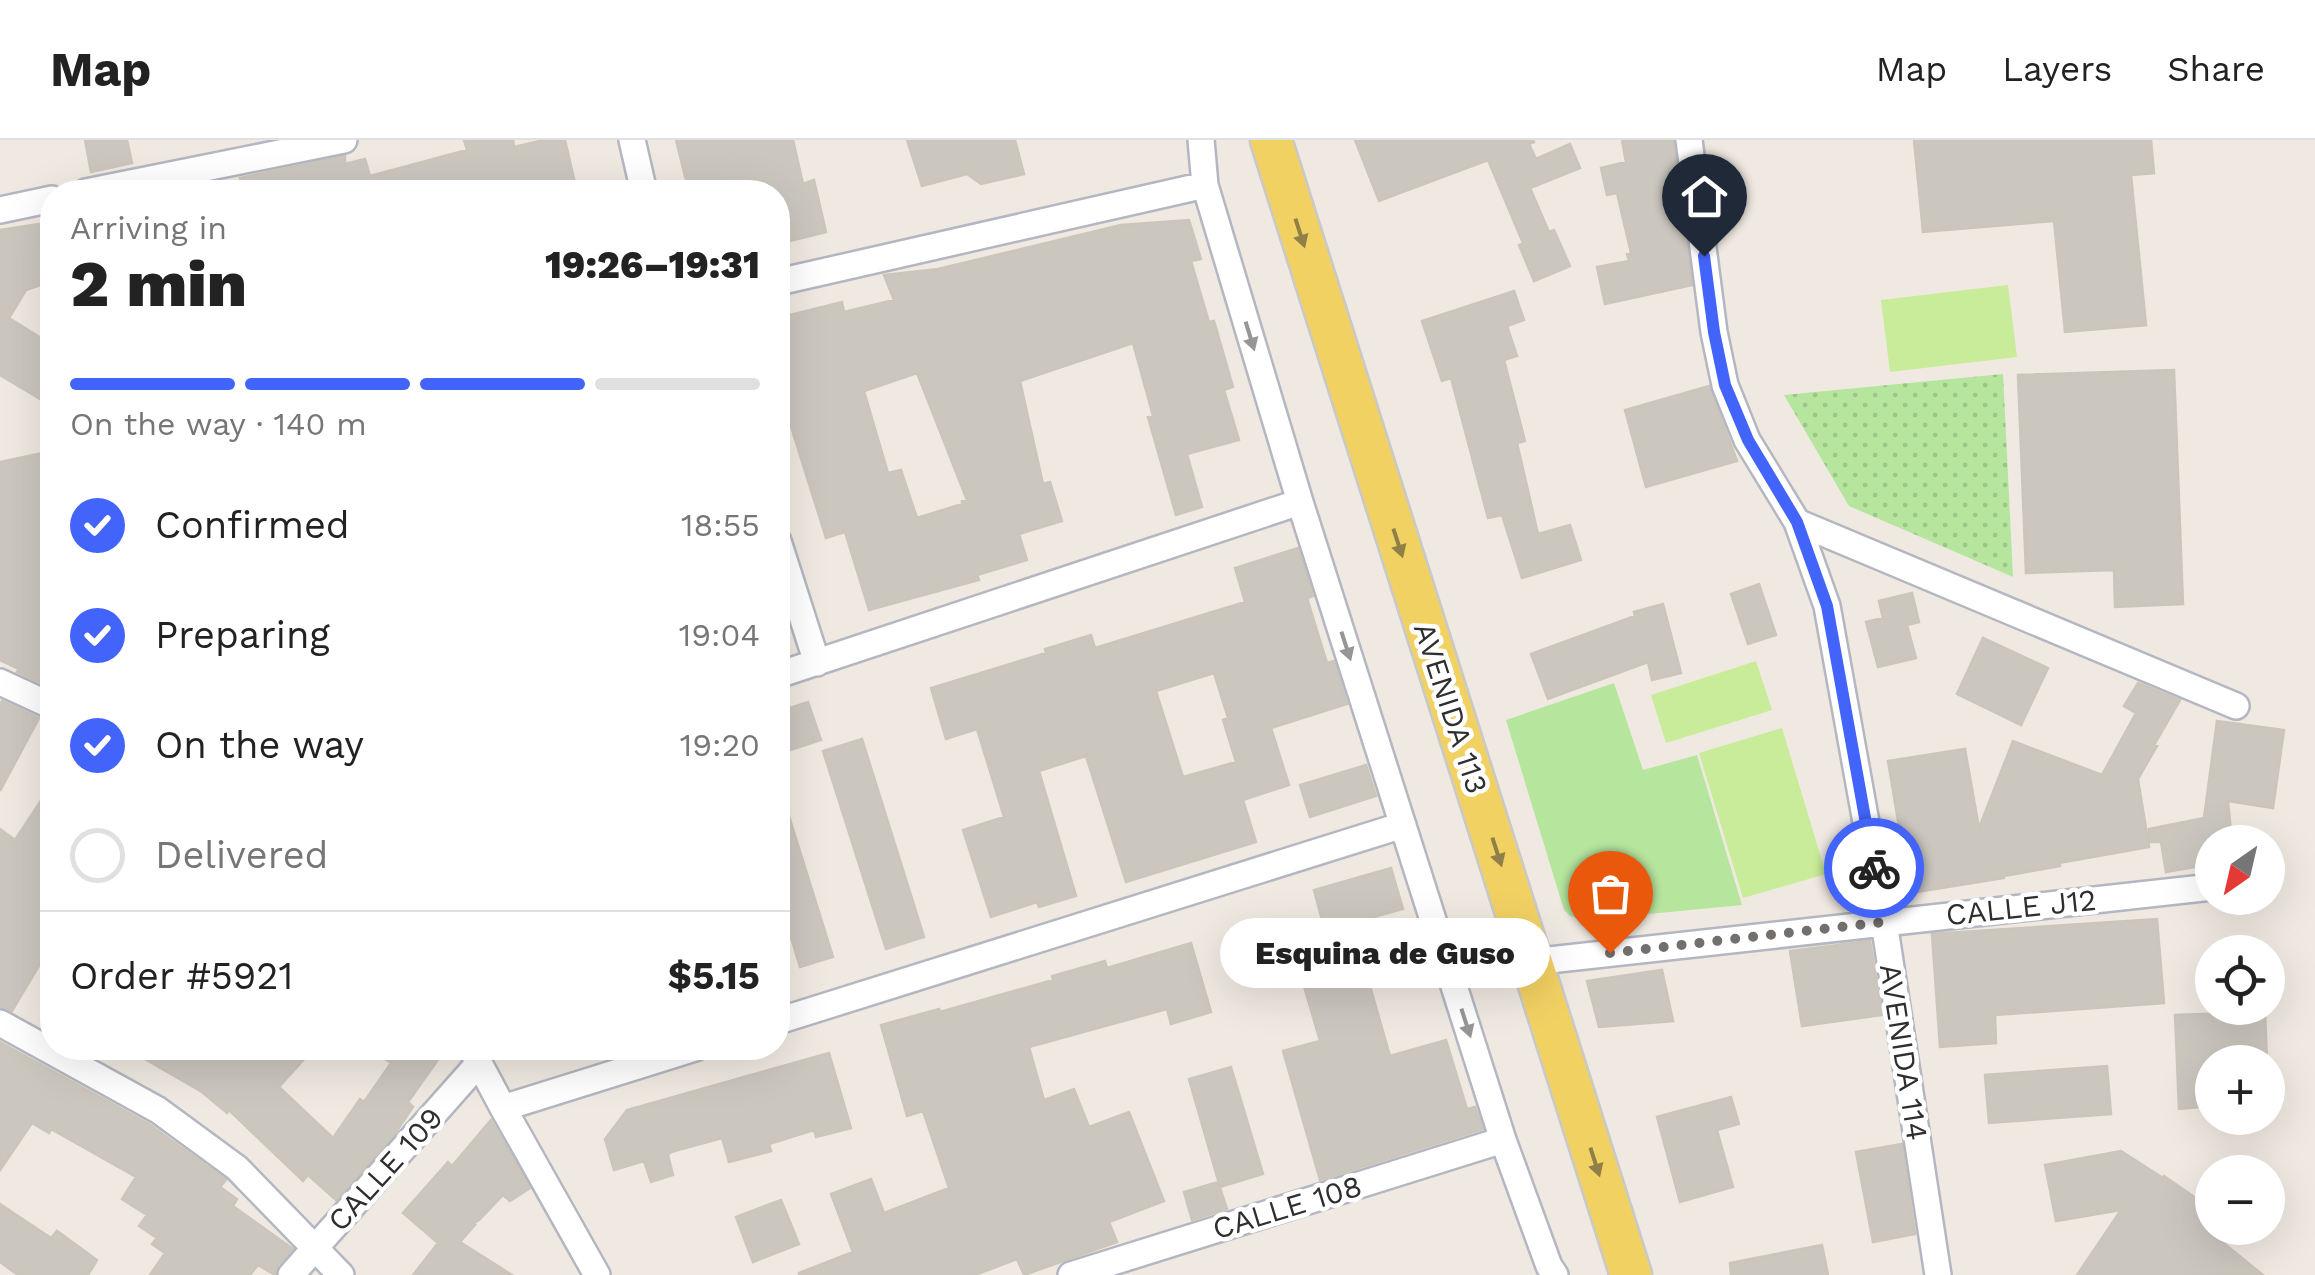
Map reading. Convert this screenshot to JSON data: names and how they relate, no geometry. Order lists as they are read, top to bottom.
{
  "streets": {
    "main road": ["AVENIDA 113"],
    "street": [
      "CALLE J12",
      "AVENIDA 114",
      "CALLE 109",
      "CALLE 108"
    ]
  },
  "crossings": [
    ["AVENIDA 113", "CALLE J12"],
    ["CALLE J12", "AVENIDA 114"]
  ],
  "one_way": ["AVENIDA 113"],
  "places": ["Esquina de Guso"],
  "north": "bottom left",
  "page": {
    "header": "Map",
    "nav": ["Map", "Layers", "Share"],
    "heading": ["2 min", "Arriving in", "19:26–19:31"],
    "panel": ["Order #5921", "$5.15"],
    "bar": "On the way · 140 m",
    "list": [
      ["Confirmed", "18:55"],
      ["Preparing", "19:04"],
      ["On the way", "19:20"],
      "Delivered"
    ],
    "map_buttons": ["+", "−"],
    "bubble": "Esquina de Guso"
  }
}
